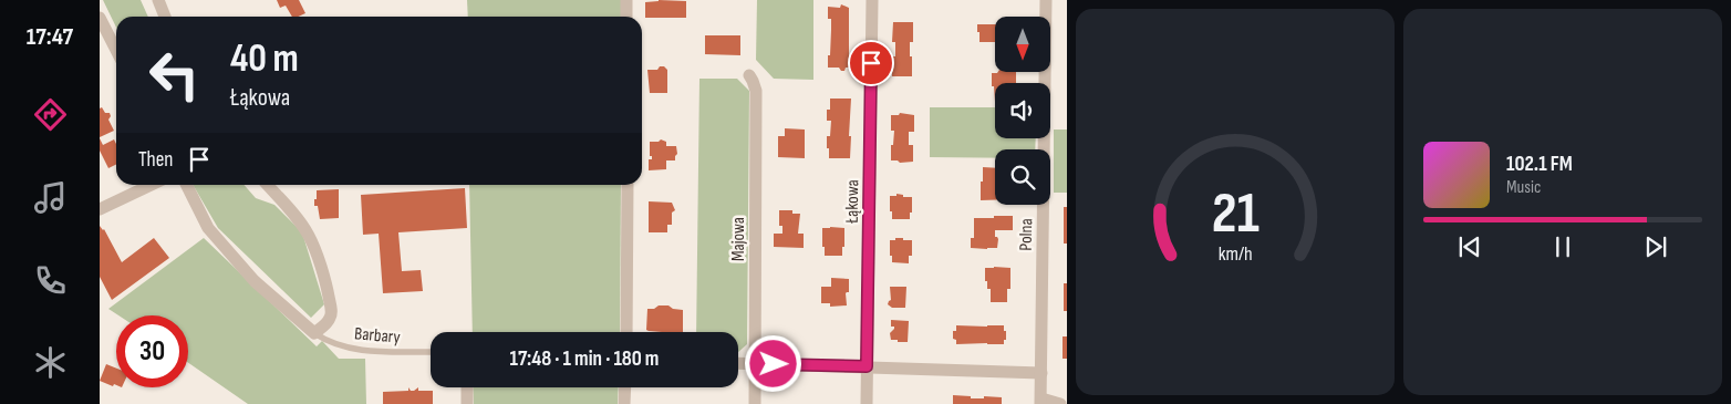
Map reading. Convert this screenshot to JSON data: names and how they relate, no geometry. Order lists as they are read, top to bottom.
{
  "streets": {
    "street": ["Łąkowa", "Polna", "Majowa"],
    "lane": ["Barbary"]
  },
  "north": "bottom",
  "page": {
    "tabs": "17:47",
    "turn": ["40 m", "Łąkowa"],
    "then": "Then",
    "song": ["102.1 FM", "Music"],
    "limit": "30",
    "trip": "17:48 · 1 min · 180 m",
    "gauge": ["21", "km/h"]
  }
}
